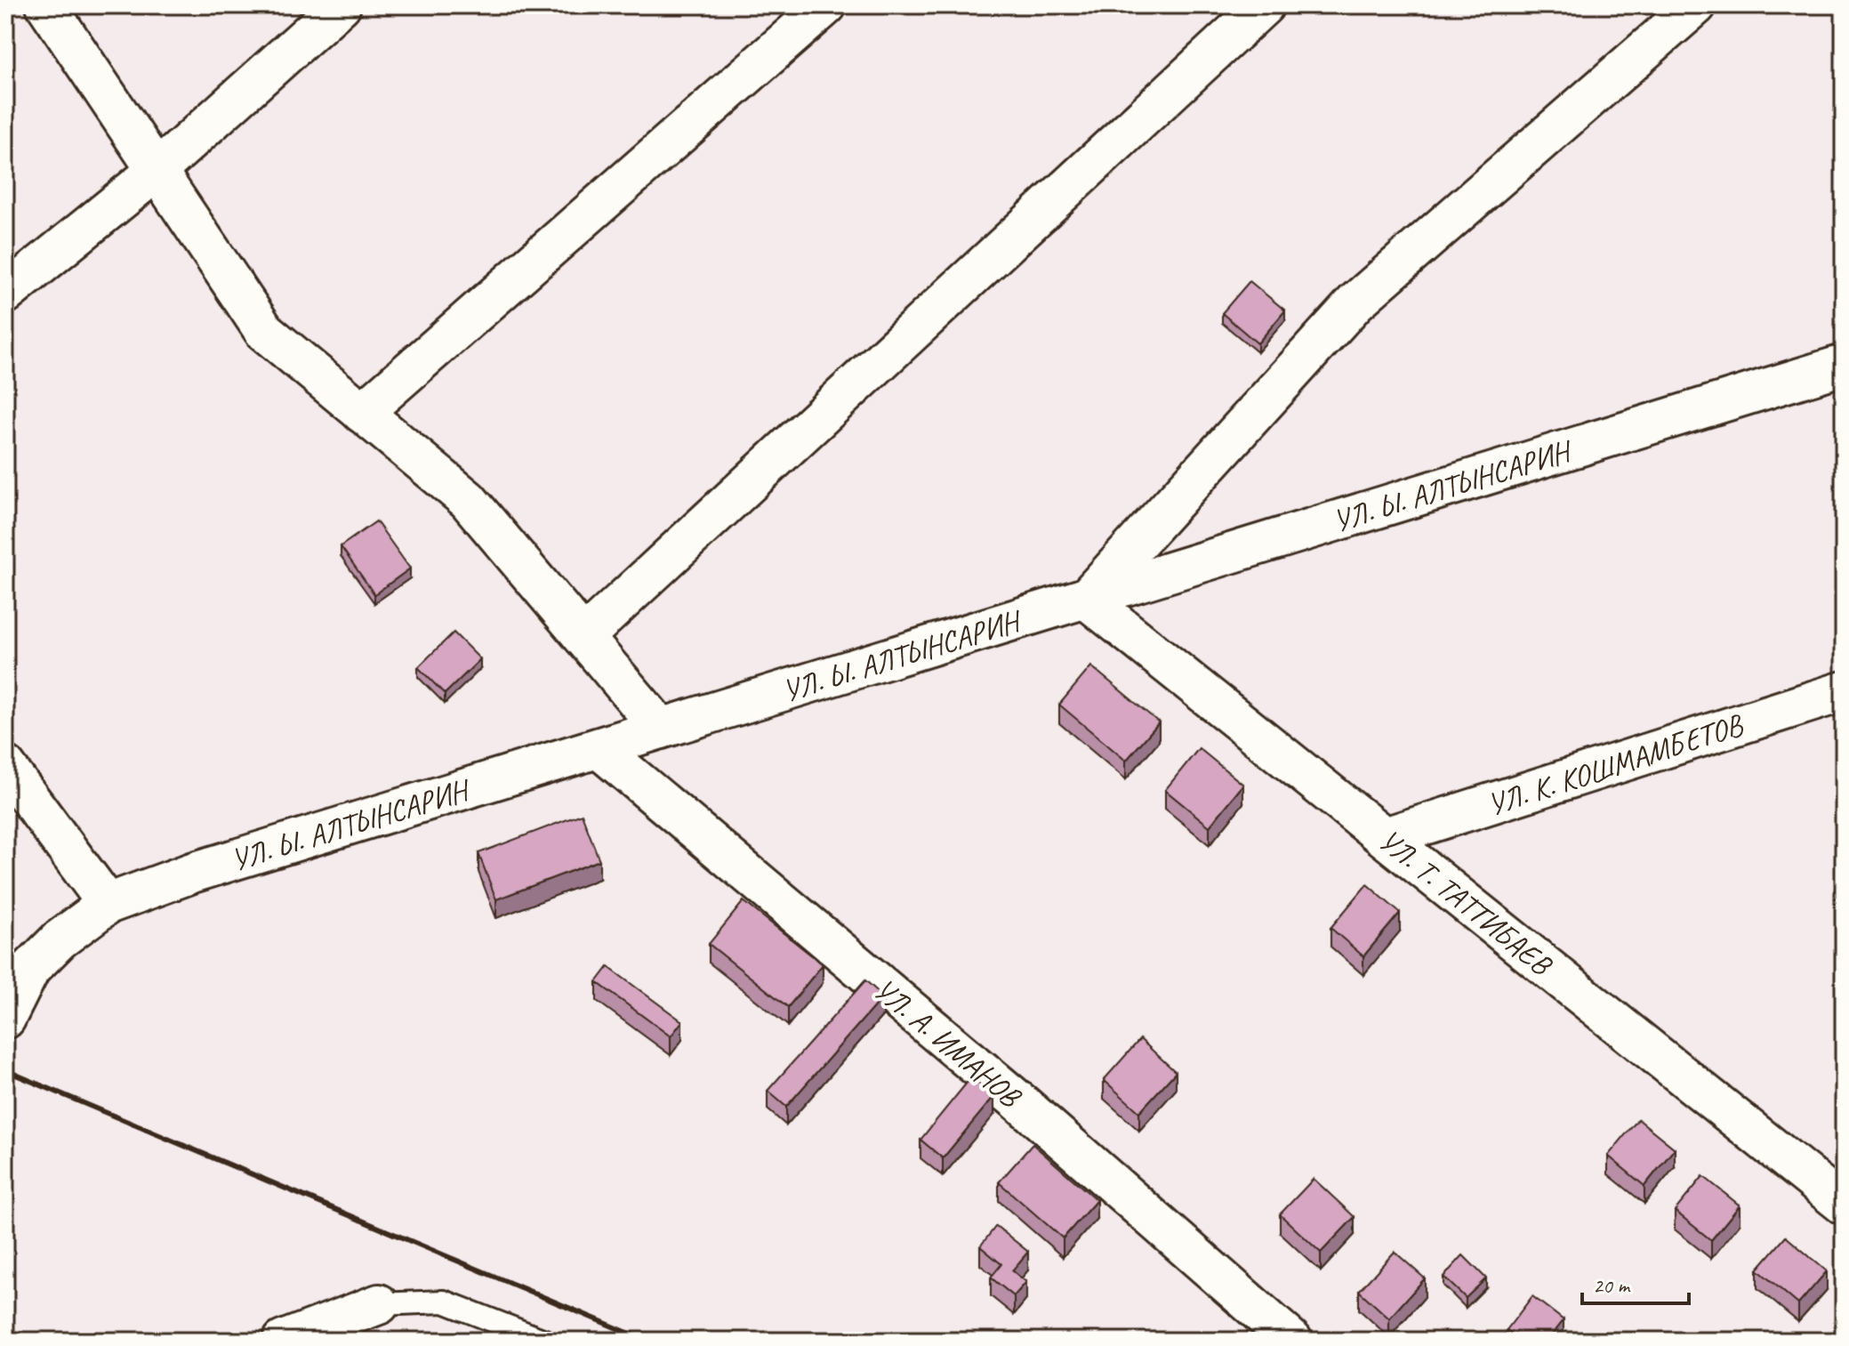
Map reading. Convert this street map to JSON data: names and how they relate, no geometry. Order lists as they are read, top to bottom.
{
  "streets": {
    "street": [
      "УЛ. Ы. АЛТЫНСАРИН",
      "УЛ. К. КОШМАМБЕТОВ",
      "УЛ. Т. ТАТТИБАЕВ",
      "УЛ. А. ИМАНОВ"
    ]
  },
  "crossings": [
    ["УЛ. Ы. АЛТЫНСАРИН", "УЛ. Т. ТАТТИБАЕВ"],
    ["УЛ. Ы. АЛТЫНСАРИН", "УЛ. А. ИМАНОВ"],
    ["УЛ. К. КОШМАМБЕТОВ", "УЛ. Т. ТАТТИБАЕВ"]
  ],
  "scale_bar": "20 m"
}
